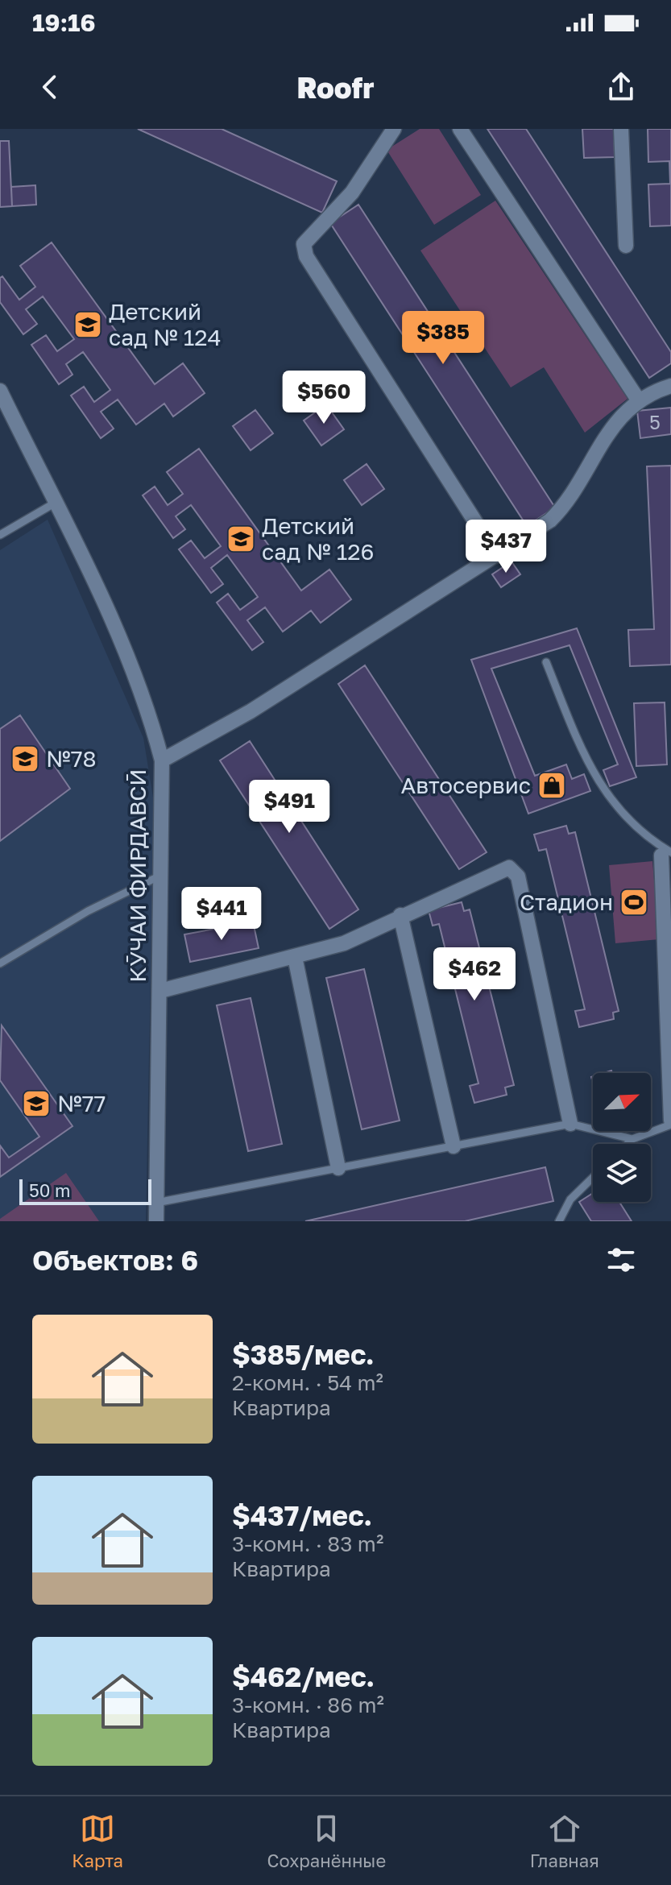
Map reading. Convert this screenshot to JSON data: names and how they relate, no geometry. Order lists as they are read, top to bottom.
{
  "streets": {
    "street": ["КӮЧАИ ФИРДАВСӢ"]
  },
  "places": {
    "school or university": [
      "Детский сад № 124",
      "Детский сад № 126",
      "№78",
      "№77"
    ],
    "shop": ["Автосервис"],
    "sports": ["Стадион"]
  },
  "house_numbers": ["5"],
  "scale_bar": "50 m",
  "north": "top right",
  "page": {
    "status": "19:16",
    "header": "Roofr",
    "price": [
      "$385",
      "$560",
      "$437",
      "$491",
      "$441",
      "$462"
    ],
    "scale": "50 m",
    "heading": "Объектов: 6",
    "list": [
      {
        "name": "$385/мес.",
        "note": "2-комн. · 54 m² · Квартира"
      },
      {
        "name": "$437/мес.",
        "note": "3-комн. · 83 m² · Квартира"
      },
      {
        "name": "$462/мес.",
        "note": "3-комн. · 86 m² · Квартира"
      }
    ],
    "tabs": ["Карта", "Сохранённые", "Главная"]
  }
}
